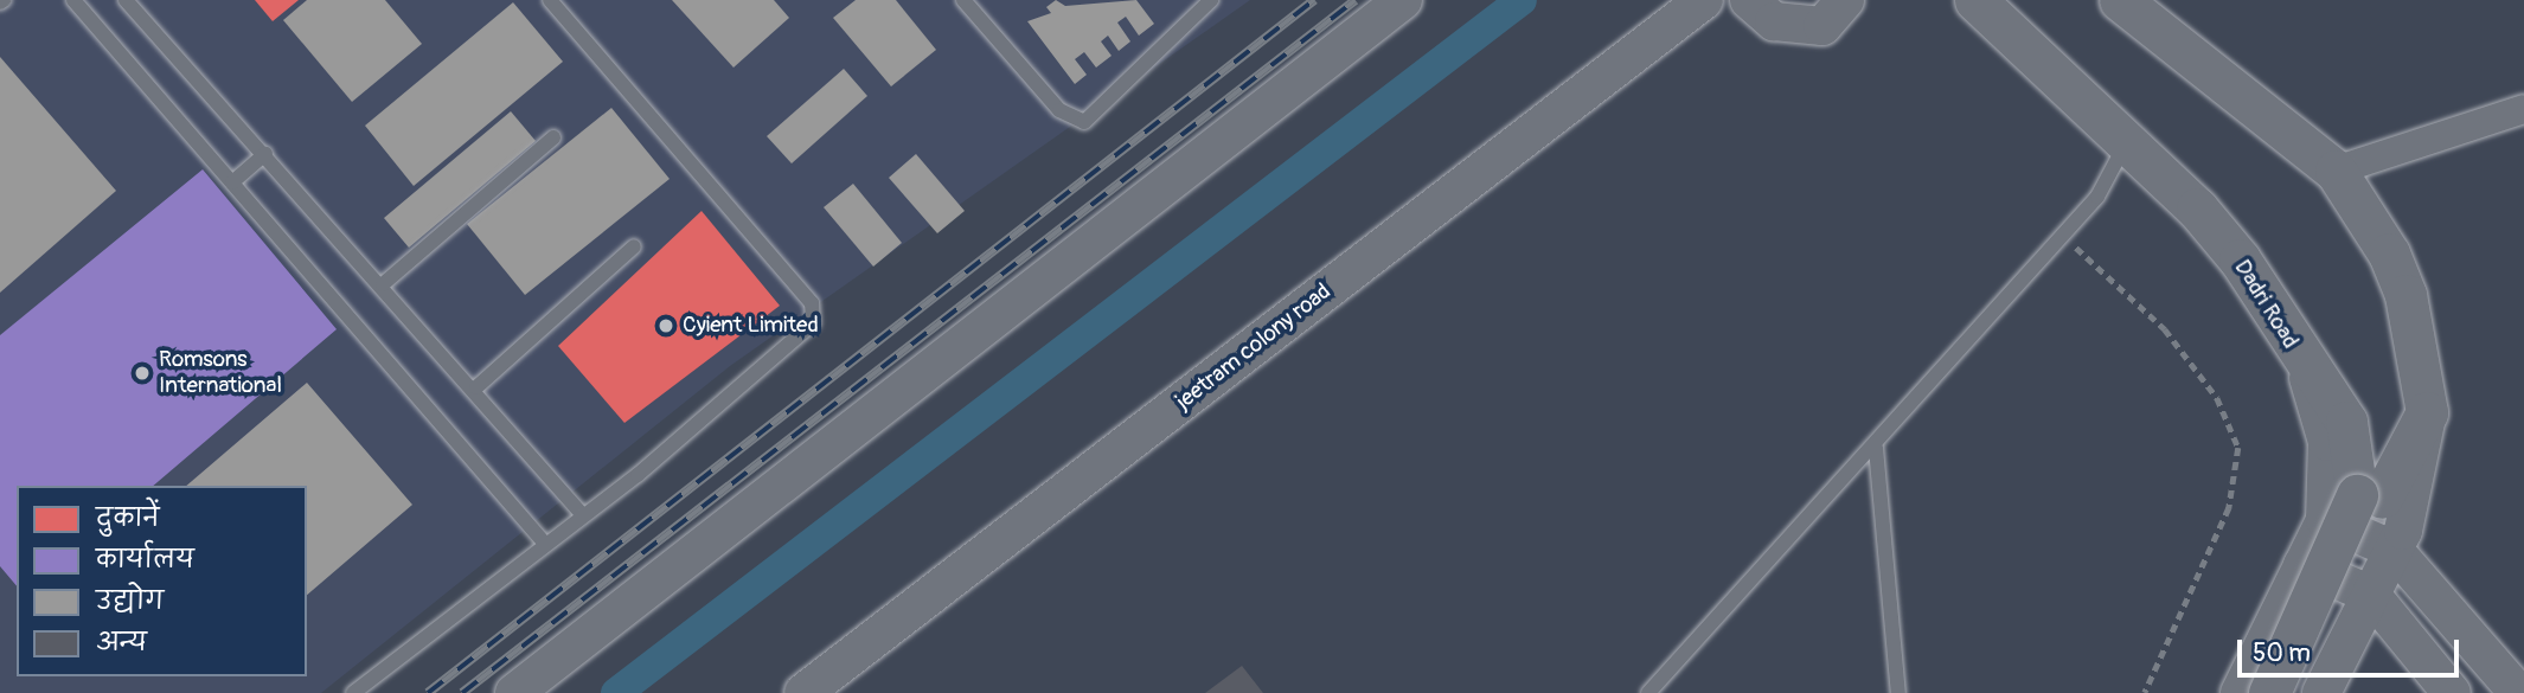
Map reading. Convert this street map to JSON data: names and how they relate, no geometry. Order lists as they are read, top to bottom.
{
  "streets": {
    "main road": ["Dadri Road"],
    "street": ["jeetram colony road"]
  },
  "places": ["Cyient Limited", "Romsons International"],
  "legend": [
    "दुकानें",
    "कार्यालय",
    "उद्योग",
    "अन्य"
  ],
  "scale_bar": "50 m"
}
